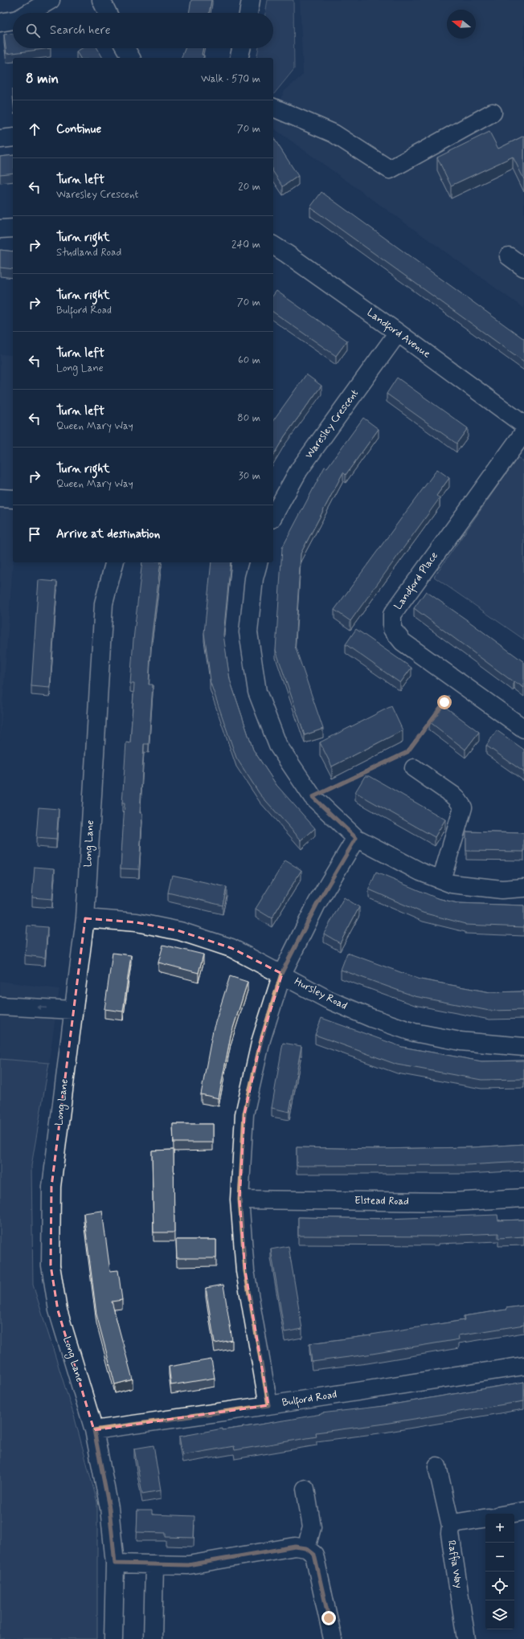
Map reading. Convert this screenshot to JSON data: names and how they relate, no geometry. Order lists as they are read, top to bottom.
{
  "streets": {
    "street": [
      "Landford Avenue",
      "Waresley Crescent",
      "Landford Place",
      "Long Lane",
      "Hursley Road",
      "Elstead Road",
      "Bulford Road",
      "Raffia Way"
    ]
  },
  "crossings": [
    ["Landford Avenue", "Waresley Crescent"],
    ["Long Lane", "Hursley Road"],
    ["Long Lane", "Bulford Road"]
  ],
  "north": "left",
  "page": {
    "search": "Search here",
    "heading": ["8 min", "Walk · 570 m"],
    "list": [
      ["Continue", "70 m"],
      ["Turn left", "Waresley Crescent", "20 m"],
      ["Turn right", "Studland Road", "240 m"],
      ["Turn right", "Bulford Road", "70 m"],
      ["Turn left", "Long Lane", "60 m"],
      ["Turn left", "Queen Mary Way", "80 m"],
      ["Turn right", "Queen Mary Way", "30 m"],
      "Arrive at destination"
    ],
    "map_buttons": ["+", "−"]
  }
}
